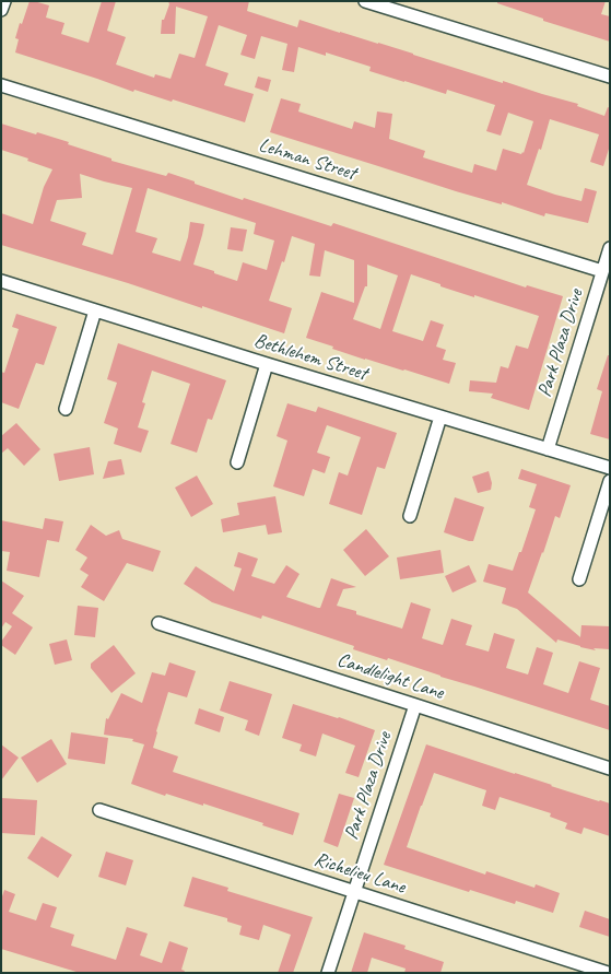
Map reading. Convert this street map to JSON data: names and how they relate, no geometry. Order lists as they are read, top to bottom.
{
  "streets": {
    "street": [
      "Lehman Street",
      "Park Plaza Drive",
      "Bethlehem Street",
      "Candlelight Lane",
      "Richelieu Lane"
    ]
  },
  "crossings": [
    ["Lehman Street", "Park Plaza Drive"],
    ["Park Plaza Drive", "Bethlehem Street"],
    ["Park Plaza Drive", "Candlelight Lane"],
    ["Park Plaza Drive", "Richelieu Lane"]
  ]
}
